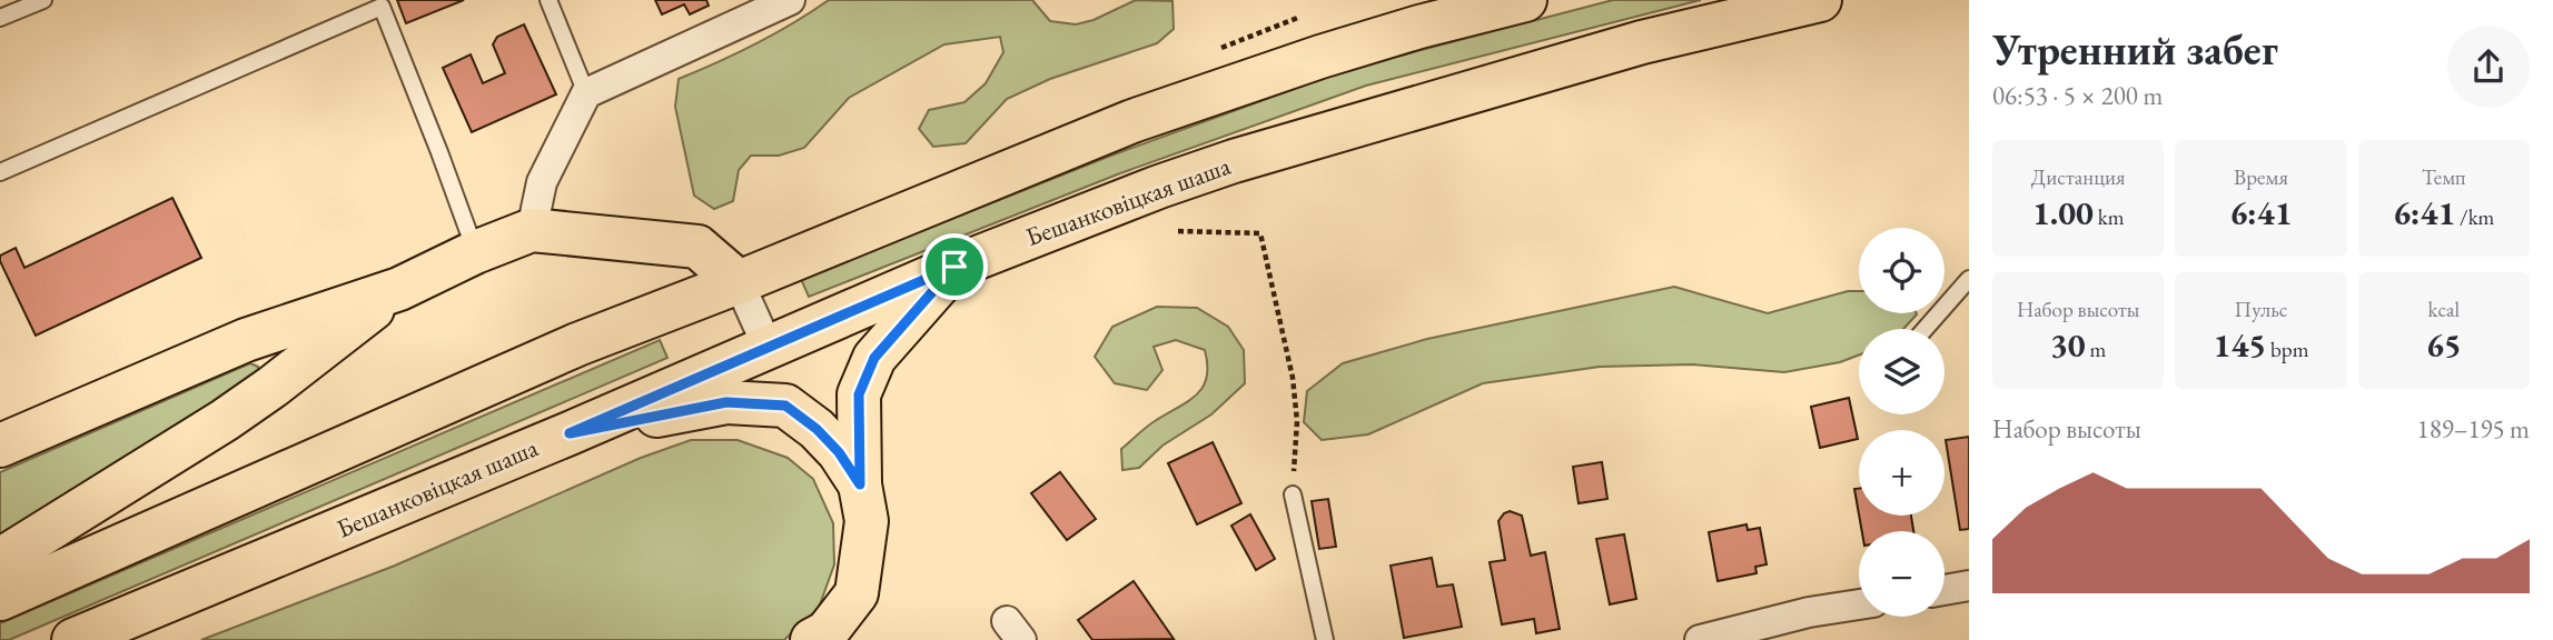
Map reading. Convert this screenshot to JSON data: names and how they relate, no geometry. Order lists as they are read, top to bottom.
{
  "streets": {
    "main road": ["Бешанковіцкая шаша"]
  },
  "page": {
    "heading": ["Утренний забег", "06:53 · 5 × 200 m"],
    "stats": [
      ["Дистанция", "1.00 km"],
      ["Время", "6:41"],
      ["Темп", "6:41 /km"],
      ["Набор высоты", "30 m"],
      ["Пульс", "145 bpm"],
      ["kcal", "65"]
    ],
    "map_buttons": ["+", "−"],
    "chart": ["Набор высоты", "189–195 m"]
  }
}
